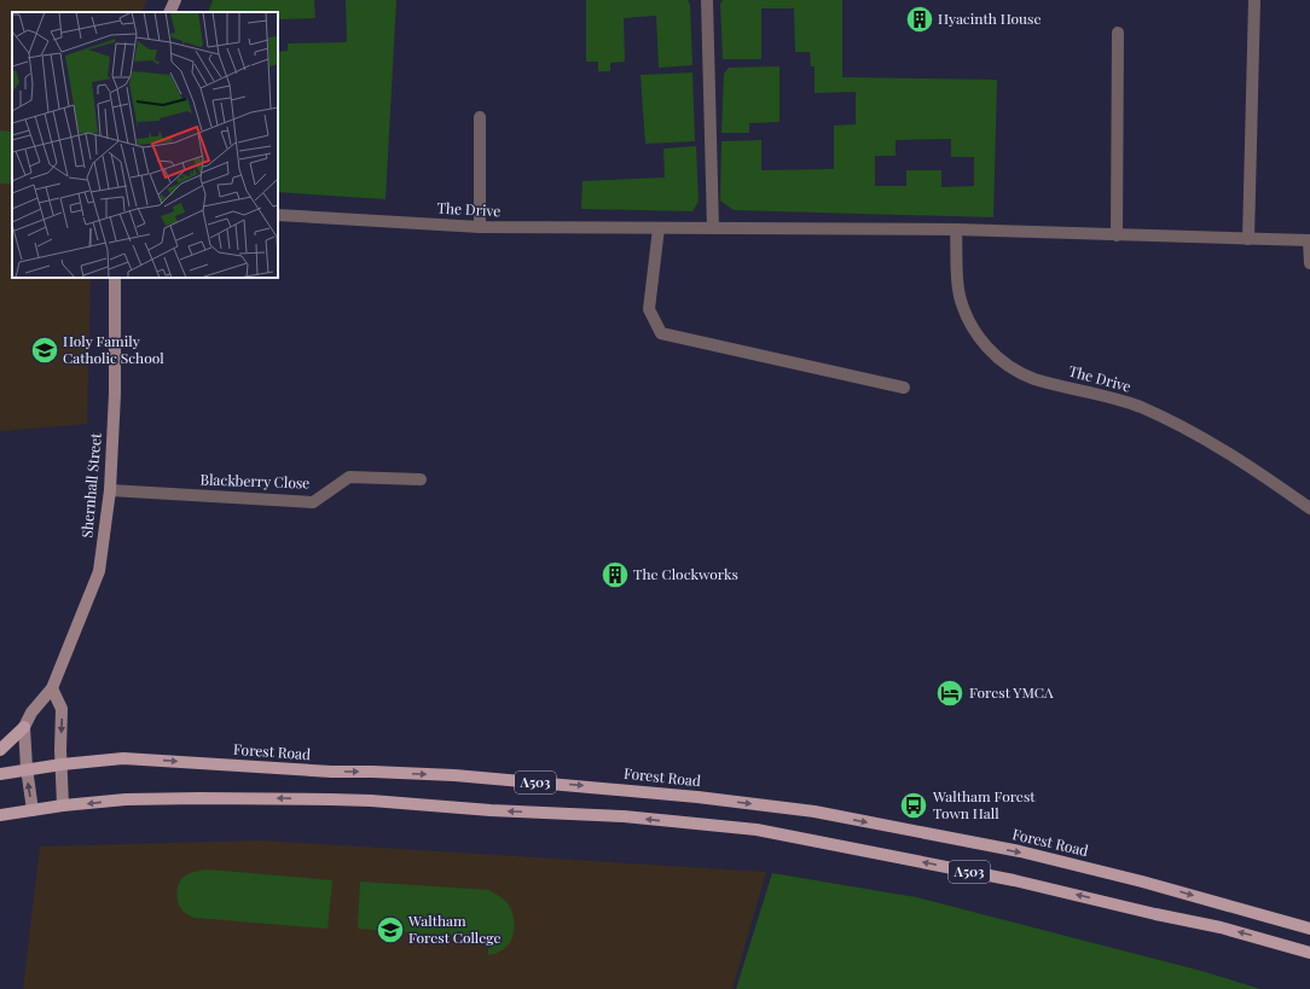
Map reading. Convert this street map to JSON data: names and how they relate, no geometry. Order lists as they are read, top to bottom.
{
  "streets": {
    "main road": ["Forest Road", "A503"],
    "street": ["The Drive", "Blackberry Close", "Shernhall Street"]
  },
  "crossings": [
    ["Blackberry Close", "Shernhall Street"]
  ],
  "places": {
    "building": ["Hyacinth House", "The Clockworks"],
    "school or university": ["Holy Family Catholic School", "Waltham Forest College"],
    "hotel": ["Forest YMCA"],
    "bus stop": ["Waltham Forest Town Hall"]
  }
}
